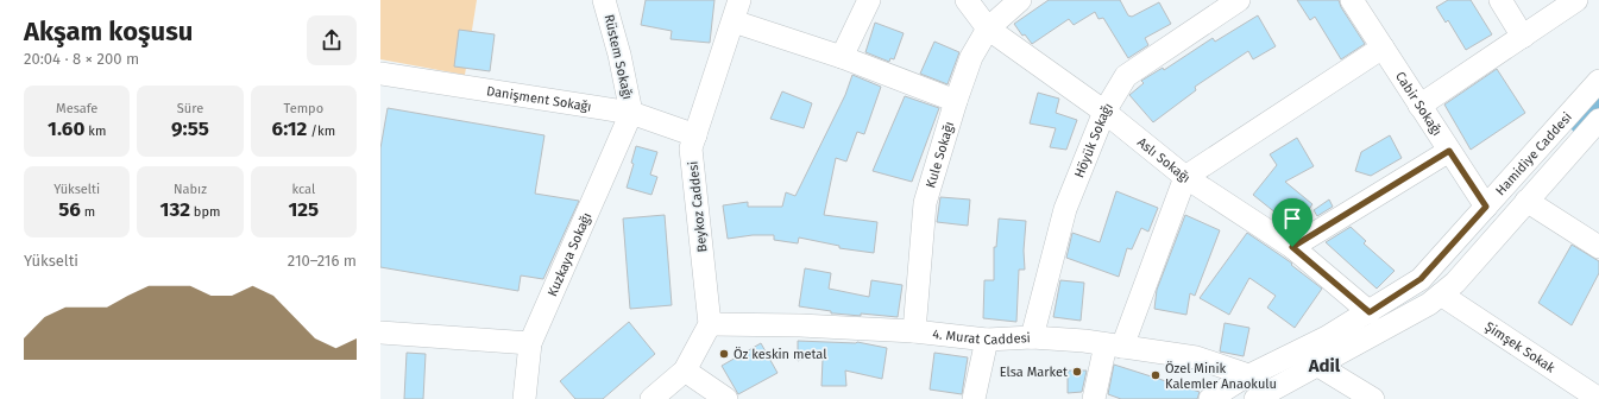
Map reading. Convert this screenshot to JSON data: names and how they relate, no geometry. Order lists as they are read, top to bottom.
{
  "streets": {
    "street": [
      "Rüstem Sokağı",
      "Danişment Sokağı",
      "Cabir Sokağı",
      "Höyük Sokağı",
      "Hamidiye Caddesi",
      "Kule Sokağı",
      "Aslı Sokağı",
      "Beykoz Caddesi",
      "Kuzkaya Sokağı",
      "4. Murat Caddesi",
      "Şimşek Sokak"
    ]
  },
  "crossings": [
    ["Rüstem Sokağı", "Danişment Sokağı"],
    ["Rüstem Sokağı", "Kuzkaya Sokağı"],
    ["Danişment Sokağı", "Beykoz Caddesi"],
    ["Danişment Sokağı", "Kuzkaya Sokağı"],
    ["Cabir Sokağı", "Hamidiye Caddesi"],
    ["Höyük Sokağı", "Aslı Sokağı"],
    ["Höyük Sokağı", "4. Murat Caddesi"],
    ["Hamidiye Caddesi", "Aslı Sokağı"],
    ["Hamidiye Caddesi", "4. Murat Caddesi"],
    ["Hamidiye Caddesi", "Şimşek Sokak"],
    ["Kule Sokağı", "Aslı Sokağı"],
    ["Kule Sokağı", "4. Murat Caddesi"],
    ["Beykoz Caddesi", "4. Murat Caddesi"]
  ],
  "districts": ["Adil"],
  "places": ["Öz keskin metal", "Elsa Market", "Özel Minik Kalemler Anaokulu"],
  "page": {
    "heading": ["Akşam koşusu", "20:04 · 8 × 200 m"],
    "stats": [
      ["Mesafe", "1.60 km"],
      ["Süre", "9:55"],
      ["Tempo", "6:12 /km"],
      ["Yükselti", "56 m"],
      ["Nabız", "132 bpm"],
      ["kcal", "125"]
    ],
    "chart": ["Yükselti", "210–216 m"]
  }
}
